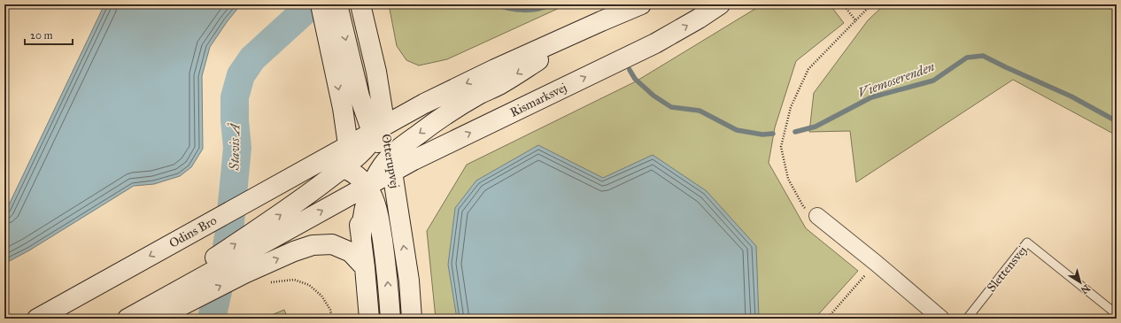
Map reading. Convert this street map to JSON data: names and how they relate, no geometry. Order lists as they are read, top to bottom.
{
  "streets": {
    "main road": ["Rismarksvej", "Otterupvej", "Odins Bro"],
    "lane": ["Slettensvej"]
  },
  "crossings": [
    ["Rismarksvej", "Otterupvej"]
  ],
  "water": ["Viemoserenden", "Stavis Å"],
  "scale_bar": "20 m",
  "north": "bottom right"
}
